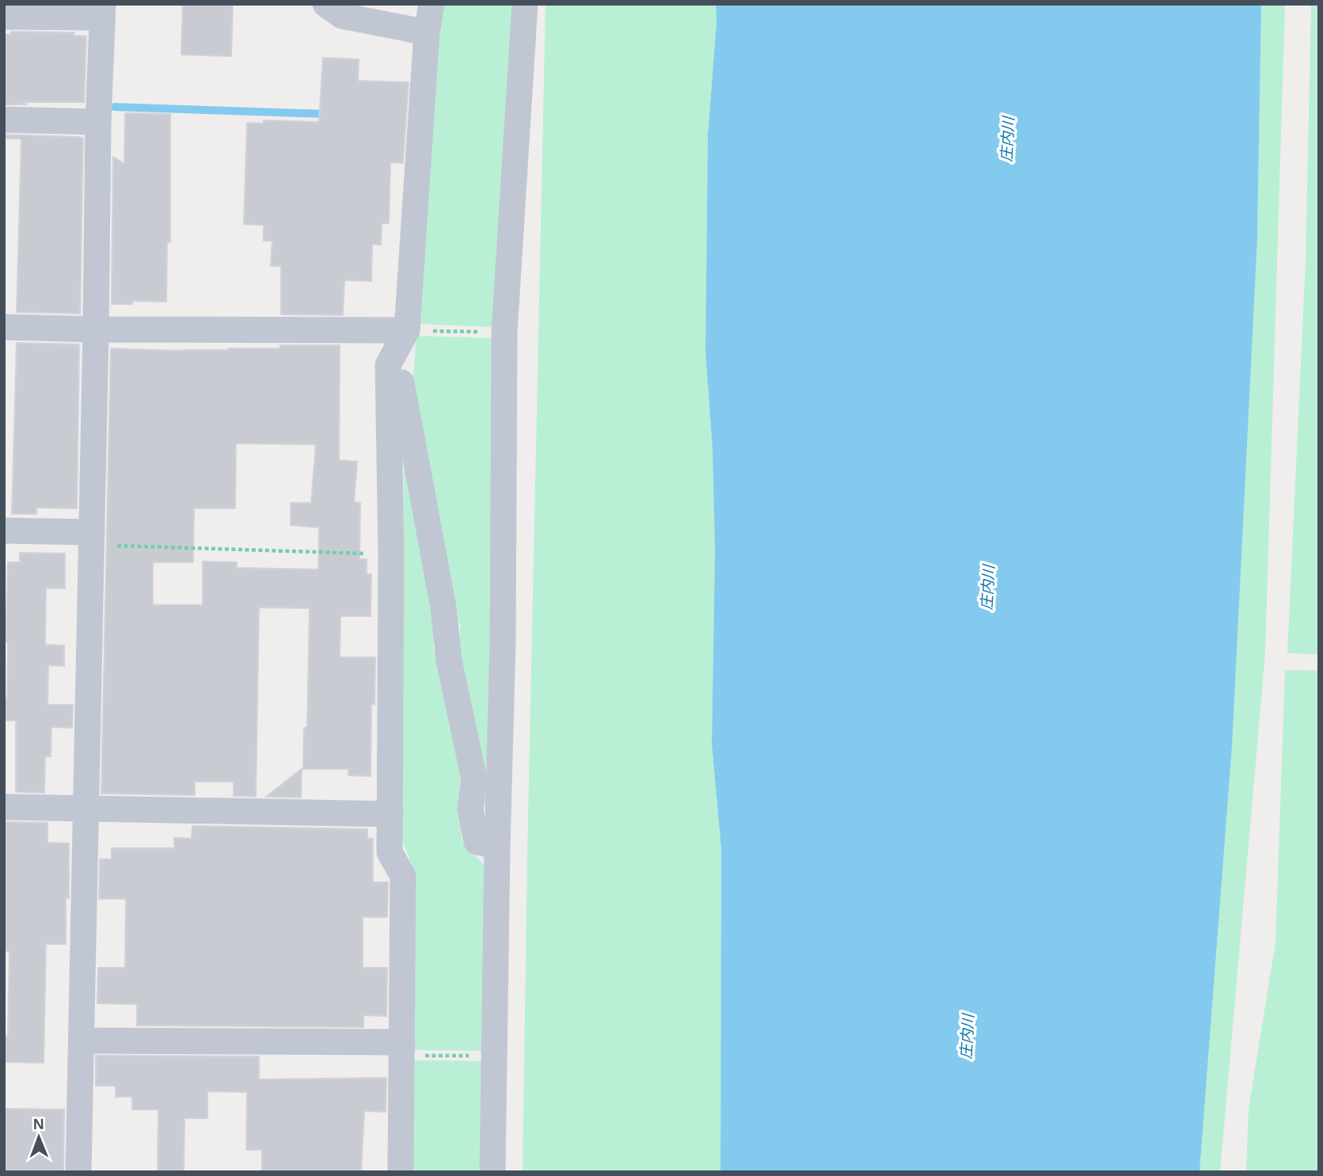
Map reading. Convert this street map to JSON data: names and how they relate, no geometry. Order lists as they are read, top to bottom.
{
  "water": ["庄内川"],
  "north": "top"
}
